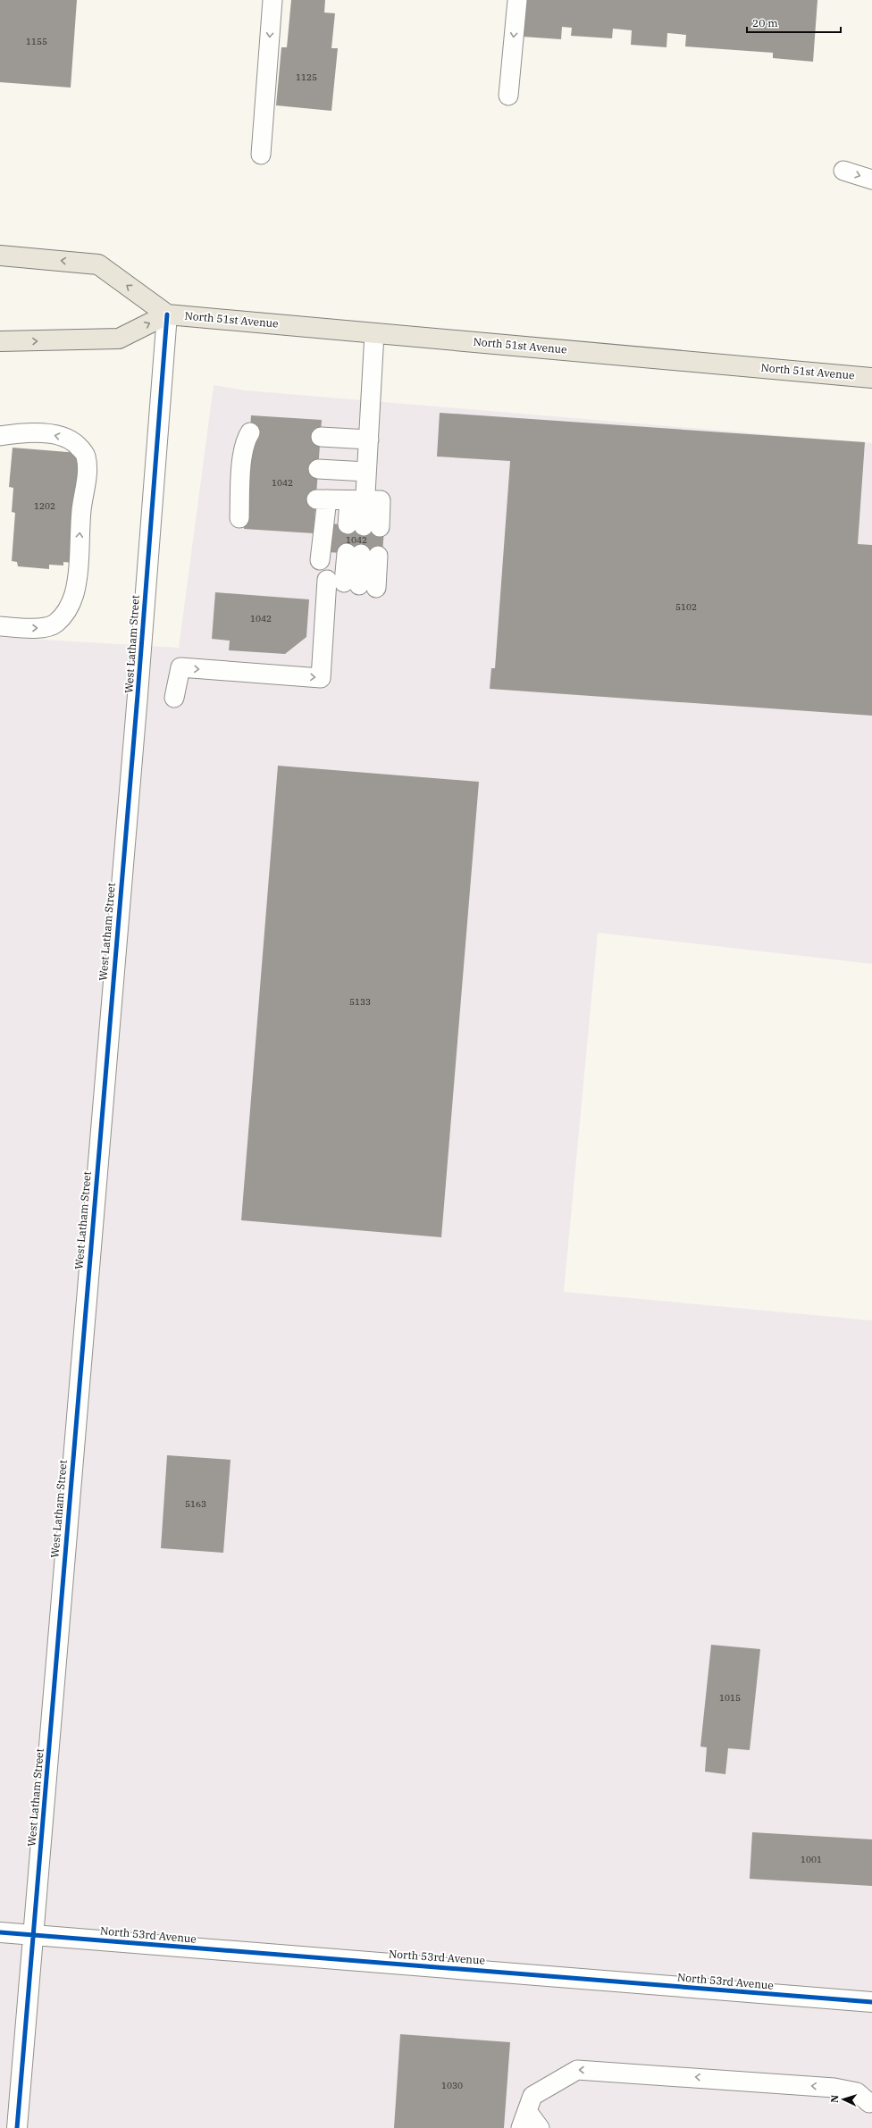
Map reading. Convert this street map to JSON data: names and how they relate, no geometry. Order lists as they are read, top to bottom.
{
  "streets": {
    "main road": ["North 51st Avenue"],
    "street": ["West Latham Street", "North 53rd Avenue"]
  },
  "crossings": [
    ["North 51st Avenue", "West Latham Street"],
    ["West Latham Street", "North 53rd Avenue"]
  ],
  "house_numbers": [
    "1155",
    "1125",
    "1042",
    "1202",
    "1042",
    "5102",
    "1042",
    "5133",
    "5163",
    "1015",
    "1001",
    "1030"
  ],
  "scale_bar": "20 m",
  "north": "left"
}
